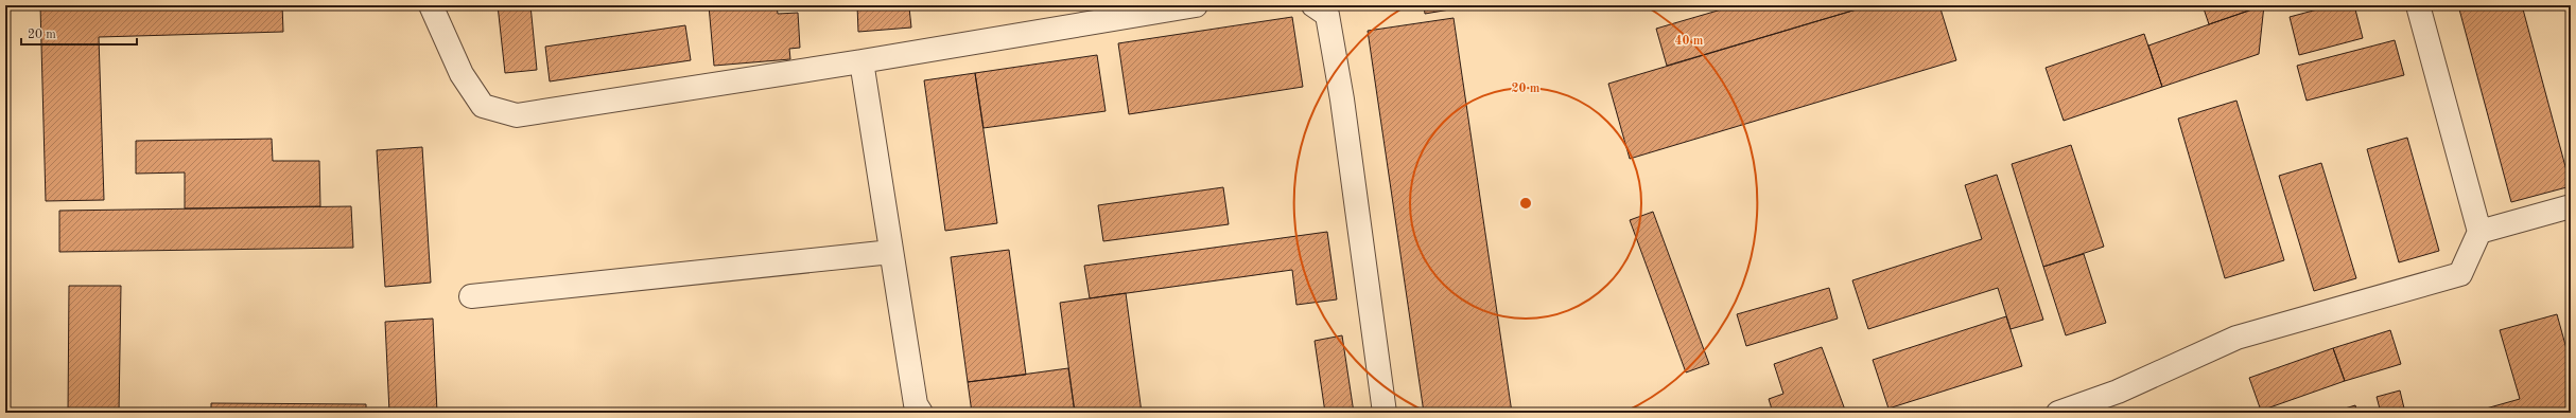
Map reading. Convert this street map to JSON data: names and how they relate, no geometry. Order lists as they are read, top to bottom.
{
  "scale_bar": "20 m",
  "rings": ["40 m", "20 m"]
}
